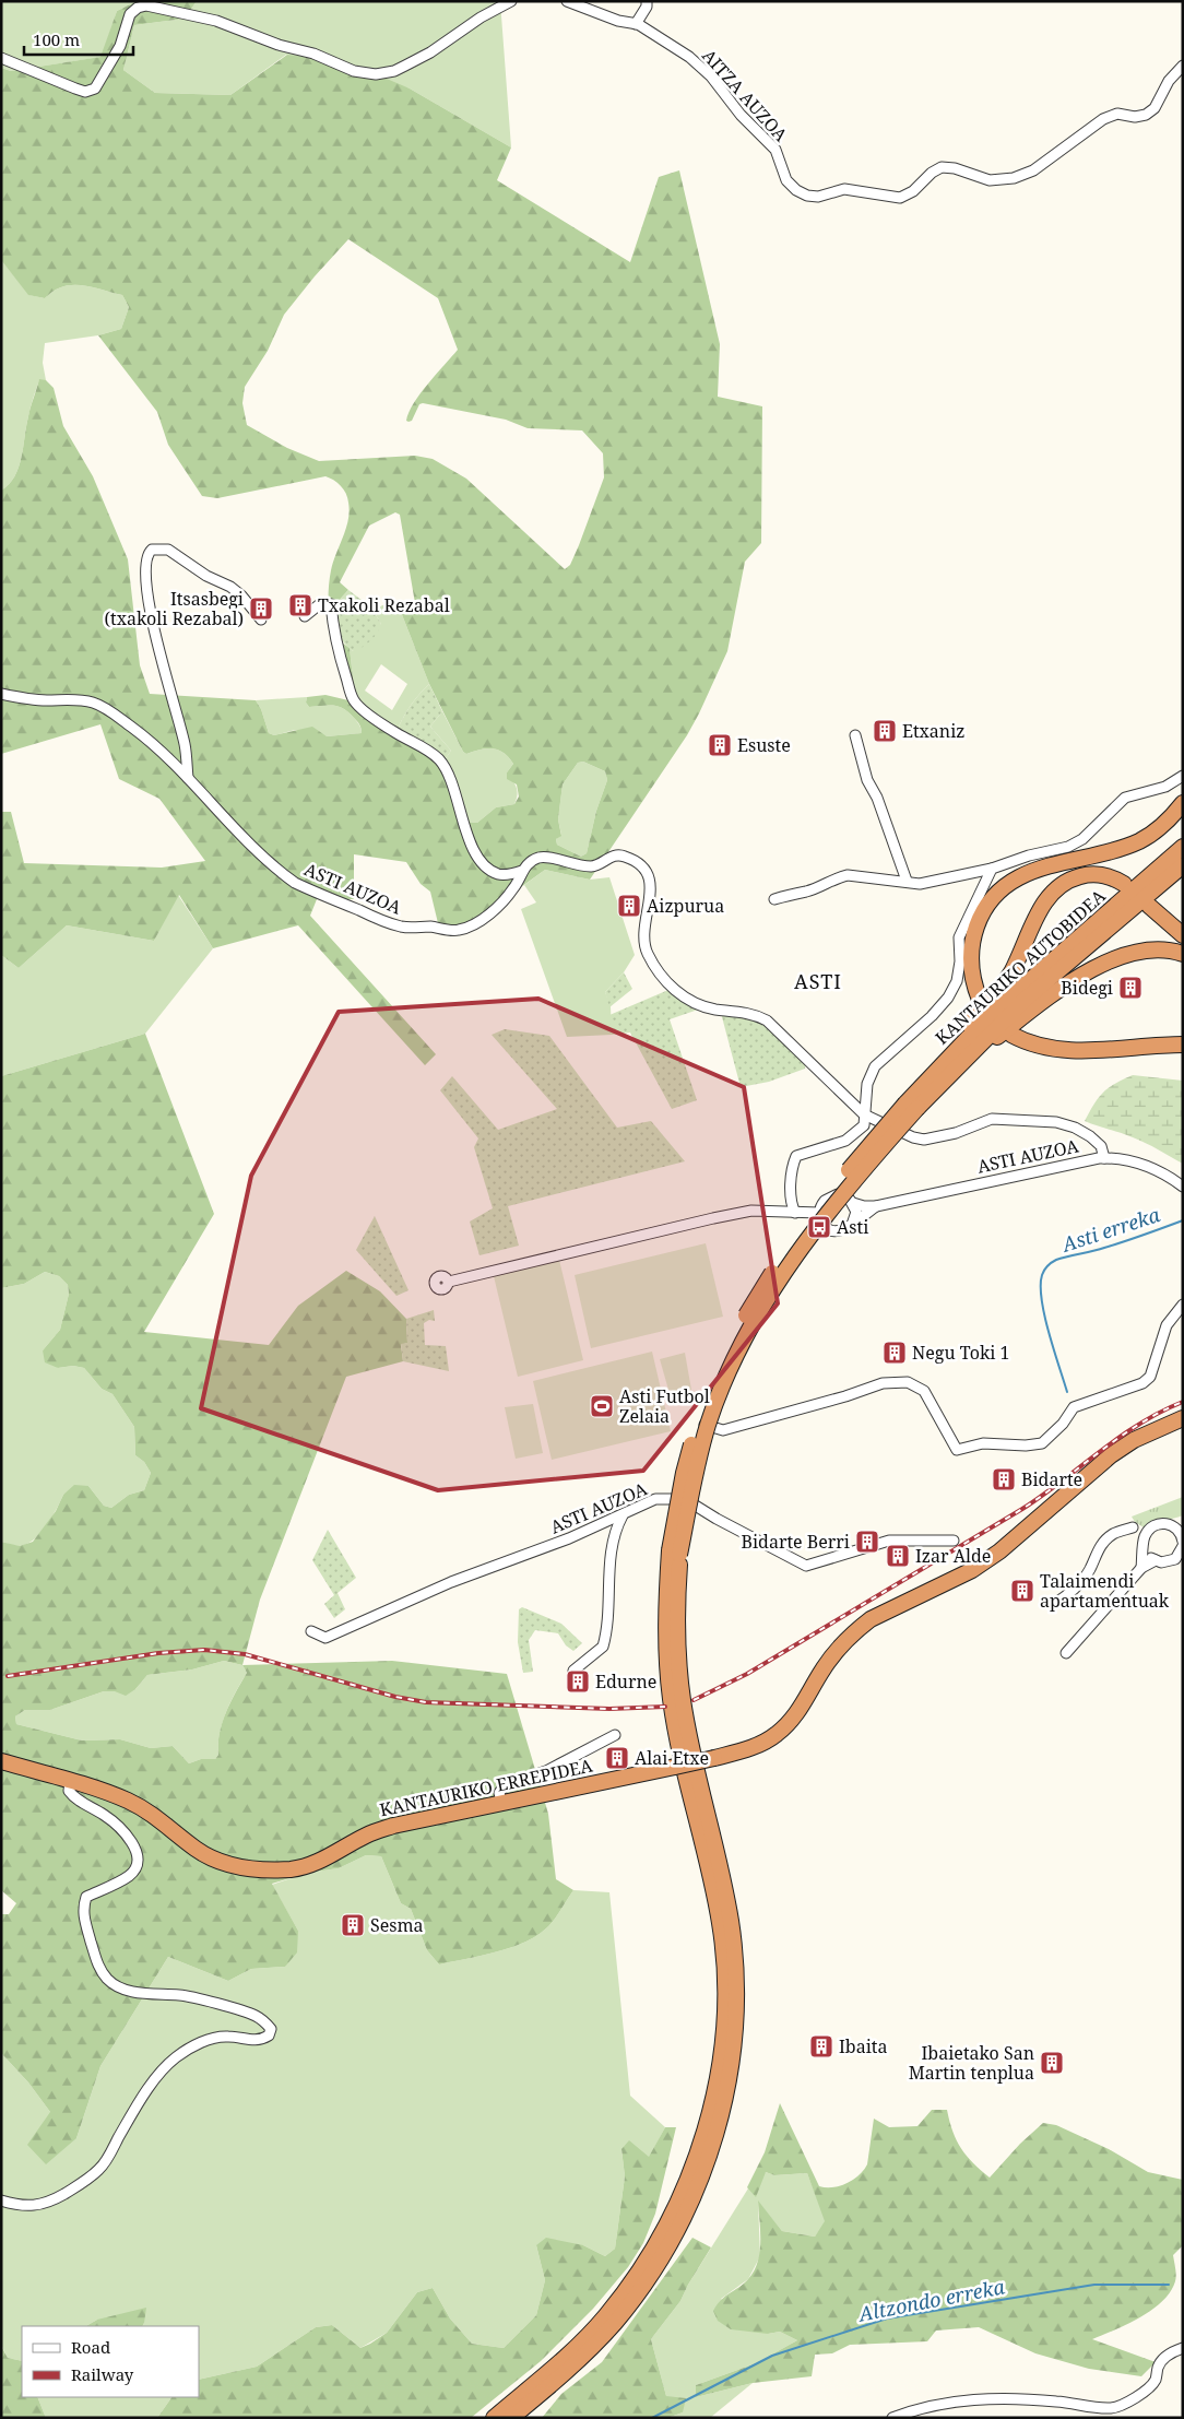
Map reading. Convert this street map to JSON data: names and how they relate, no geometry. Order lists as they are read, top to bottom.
{
  "streets": {
    "highway": ["KANTAURIKO AUTOBIDEA", "KANTAURIKO ERREPIDEA"],
    "street": ["AITZA AUZOA", "ASTI AUZOA"]
  },
  "districts": ["ASTI"],
  "water": ["Asti erreka", "Altzondo erreka"],
  "places": {
    "building": [
      "Txakoli Rezabal",
      "Itsasbegi (txakoli Rezabal)",
      "Etxaniz",
      "Esuste",
      "Aizpurua",
      "Bidegi",
      "Negu Toki 1",
      "Bidarte",
      "Bidarte Berri",
      "Izar Alde",
      "Talaimendi apartamentuak",
      "Edurne",
      "Alai Etxe",
      "Sesma",
      "Ibaita",
      "Ibaietako San Martin tenplua"
    ],
    "bus stop": ["Asti"],
    "sports": ["Asti Futbol Zelaia"]
  },
  "legend": ["Road", "Railway"],
  "scale_bar": "100 m"
}
